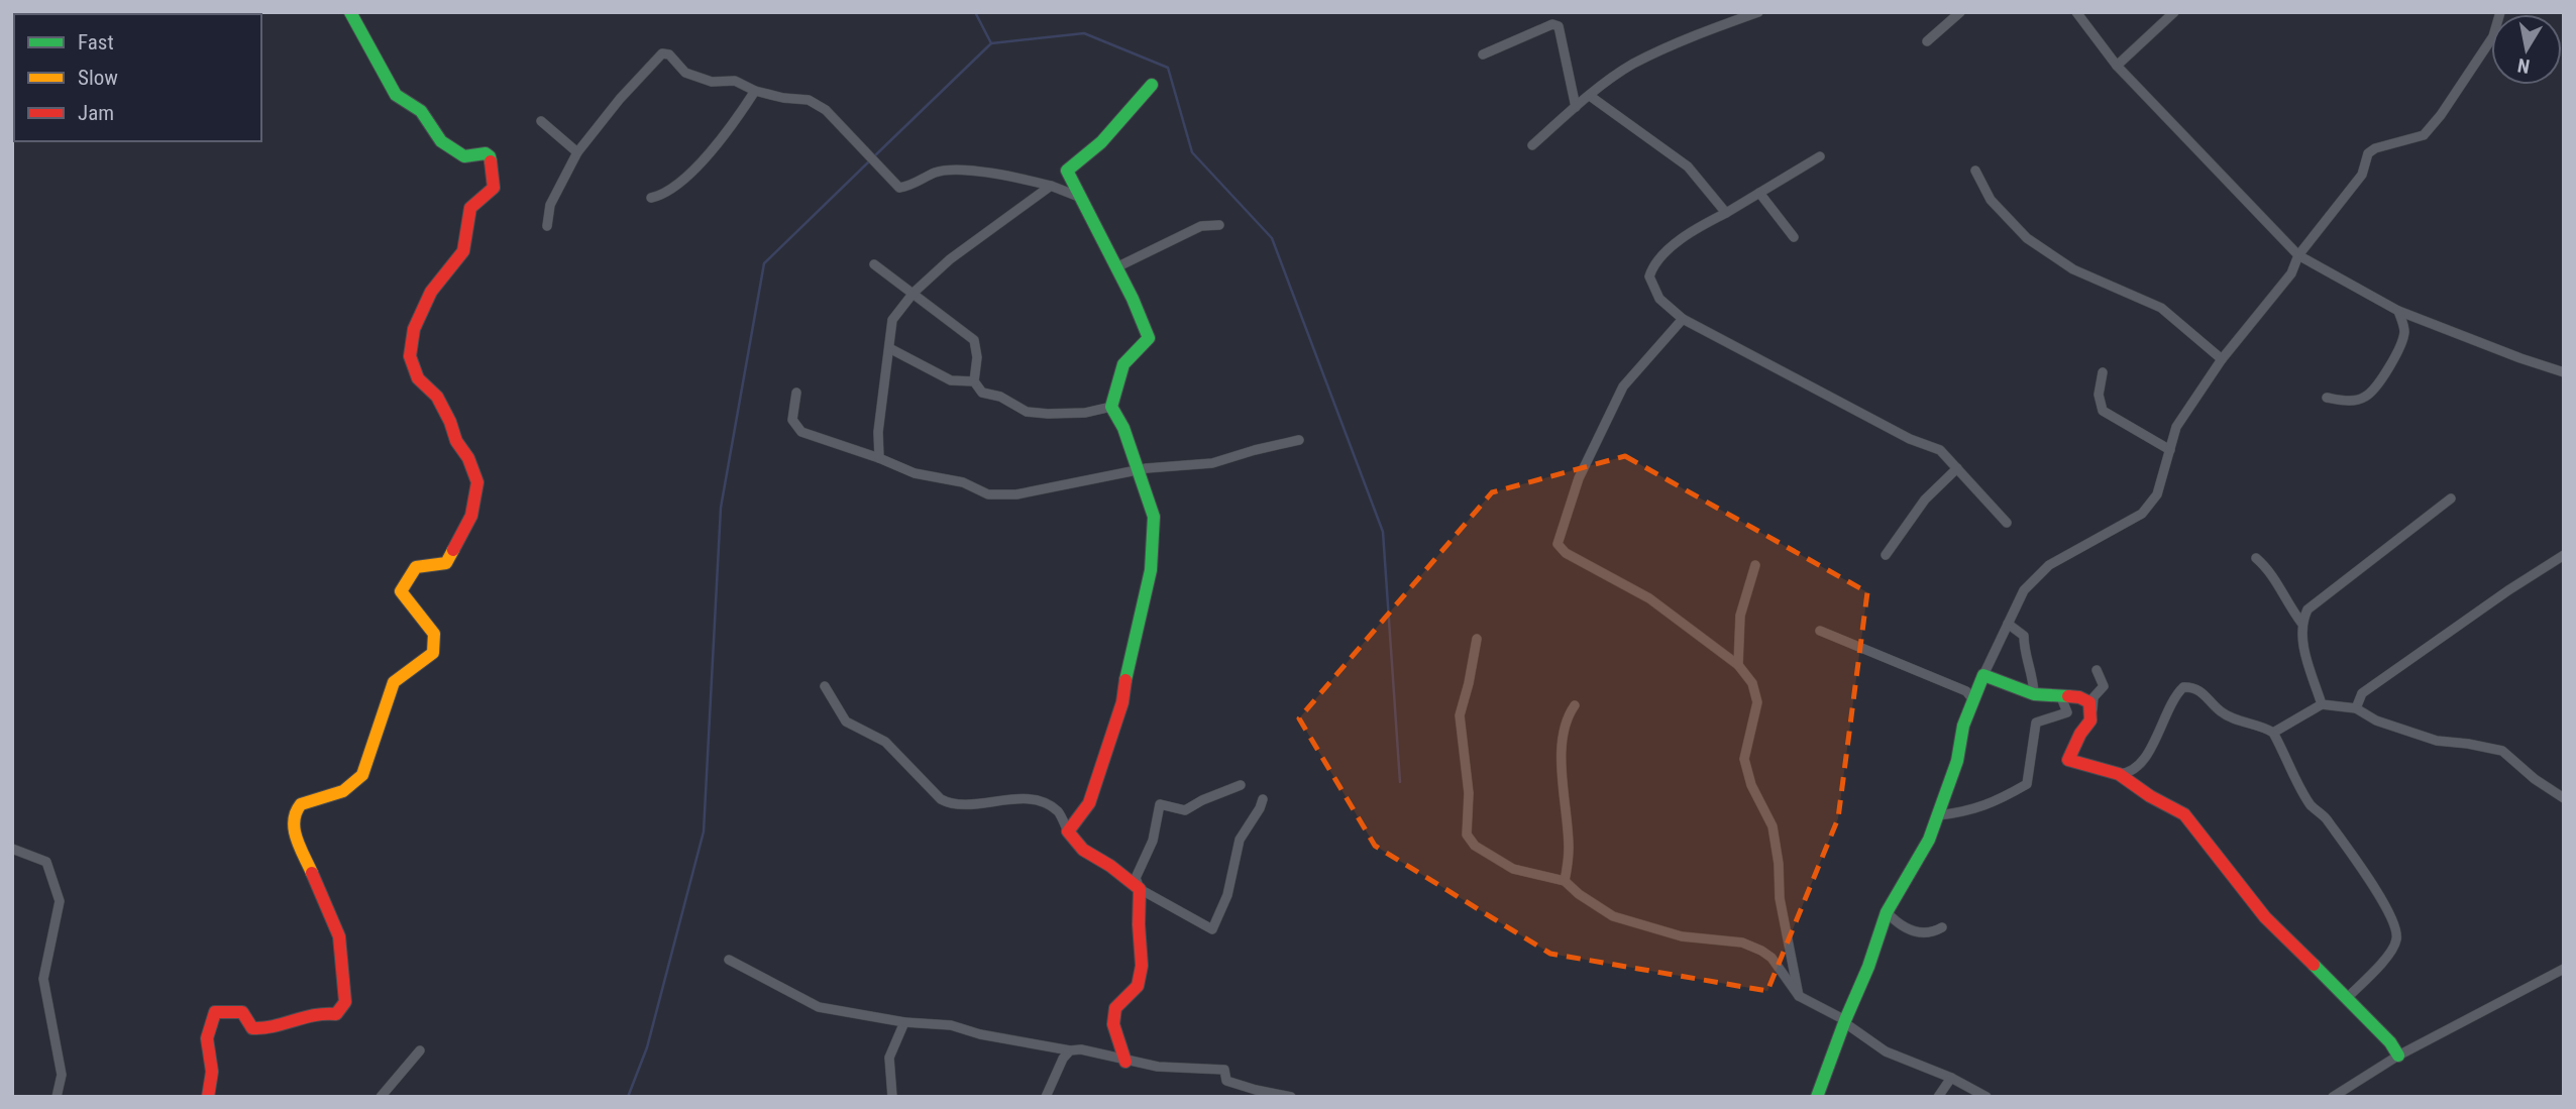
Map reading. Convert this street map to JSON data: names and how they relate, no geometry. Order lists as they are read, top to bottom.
{
  "legend": ["Fast", "Slow", "Jam"],
  "north": "bottom"
}
